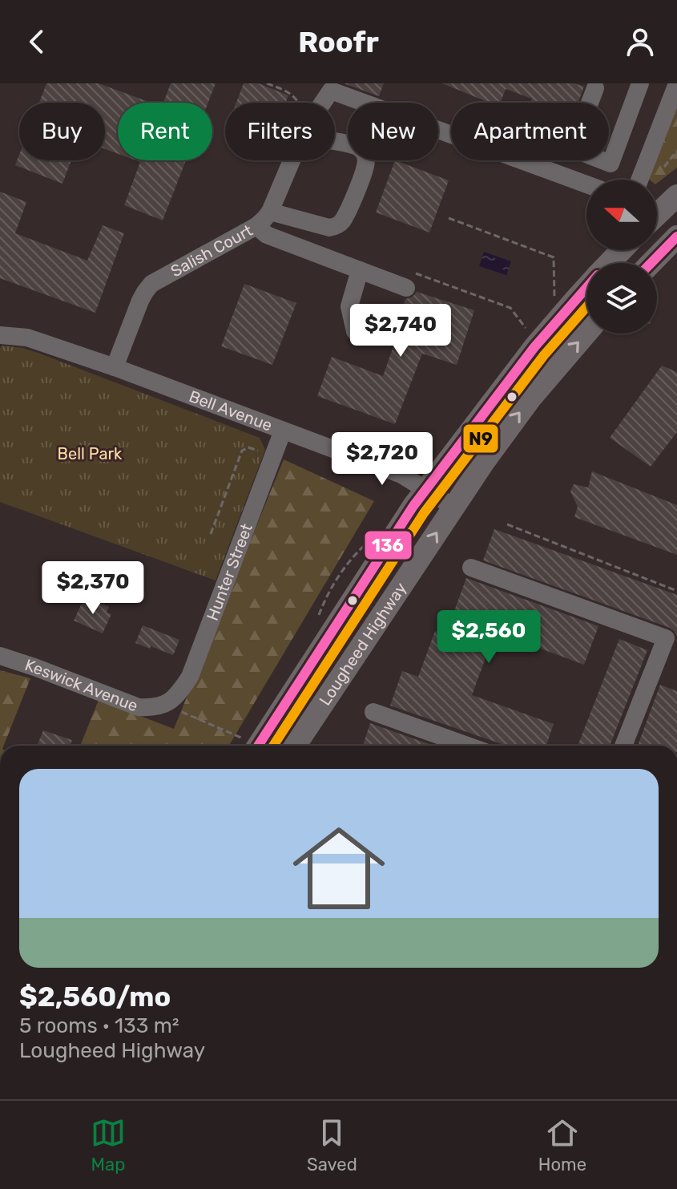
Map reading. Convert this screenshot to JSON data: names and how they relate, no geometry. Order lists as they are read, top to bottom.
{
  "streets": {
    "main road": ["Lougheed Highway"],
    "street": [
      "Salish Court",
      "Bell Avenue",
      "Hunter Street",
      "Keswick Avenue"
    ]
  },
  "crossings": [
    ["Salish Court", "Bell Avenue"],
    ["Bell Avenue", "Hunter Street"],
    ["Bell Avenue", "Lougheed Highway"],
    ["Hunter Street", "Keswick Avenue"]
  ],
  "parks": ["Bell Park"],
  "lines": ["transit line 136", "transit line N9"],
  "north": "left",
  "page": {
    "header": "Roofr",
    "chip": [
      "Buy",
      "Rent",
      "Filters",
      "New",
      "Apartment"
    ],
    "price": [
      "$2,740",
      "$2,720",
      "$2,370",
      "$2,560"
    ],
    "list": [
      {
        "name": "$2,560/mo",
        "note": "5 rooms · 133 m² · Lougheed Highway"
      }
    ],
    "tabs": ["Map", "Saved", "Home"]
  }
}
